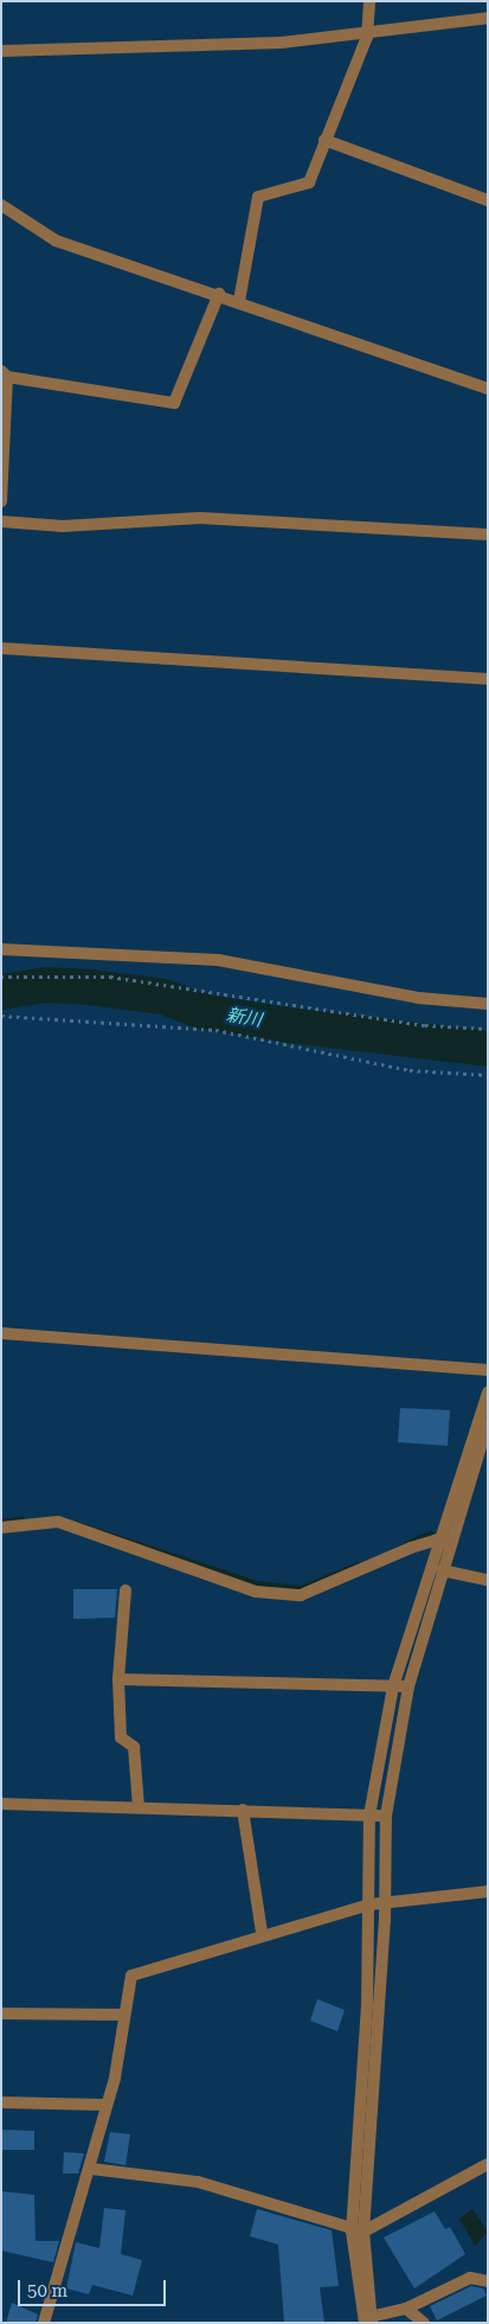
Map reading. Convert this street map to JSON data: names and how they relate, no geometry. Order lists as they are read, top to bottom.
{
  "water": ["新川"],
  "scale_bar": "50 m"
}
